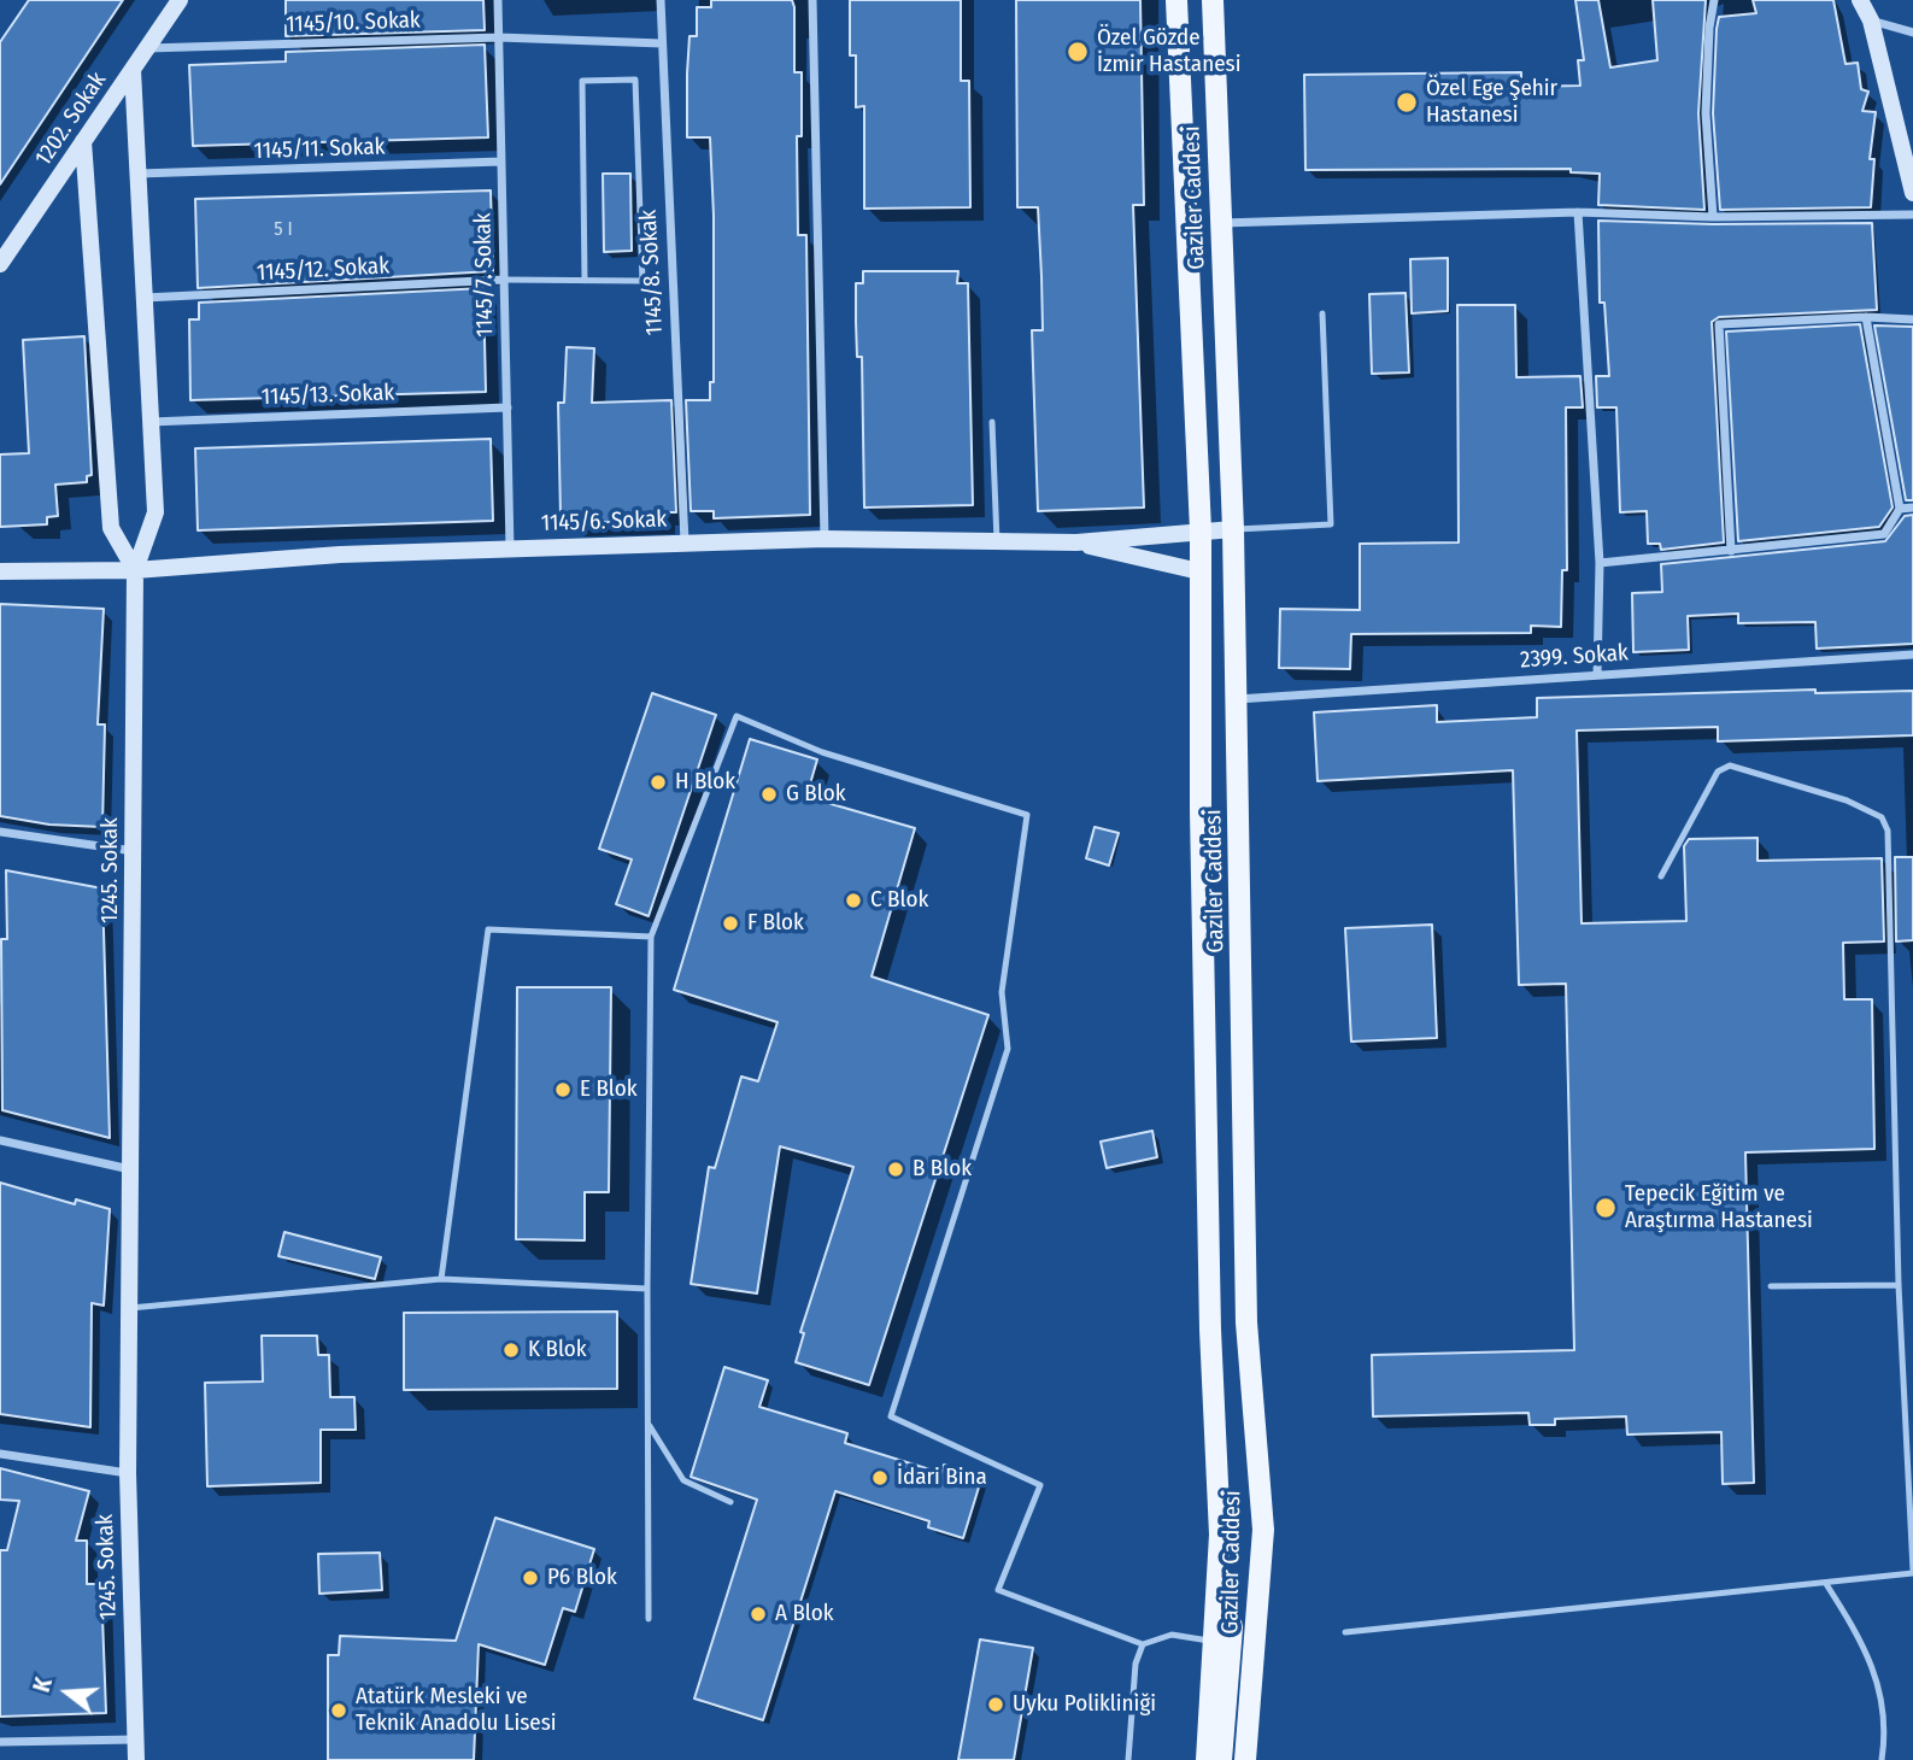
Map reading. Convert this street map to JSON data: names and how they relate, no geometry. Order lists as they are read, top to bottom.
{
  "streets": {
    "main road": ["Gaziler Caddesi"],
    "street": [
      "1145/10. Sokak",
      "1202. Sokak",
      "1145/11. Sokak",
      "1145/12. Sokak",
      "1145/8. Sokak",
      "1145/7. Sokak",
      "1145/13. Sokak",
      "1145/6. Sokak",
      "2399. Sokak",
      "1245. Sokak"
    ]
  },
  "crossings": [
    ["1145/10. Sokak", "1202. Sokak"],
    ["1145/10. Sokak", "1145/8. Sokak"],
    ["1145/10. Sokak", "1145/7. Sokak"],
    ["1145/11. Sokak", "1145/7. Sokak"],
    ["Gaziler Caddesi", "1145/6. Sokak"],
    ["Gaziler Caddesi", "2399. Sokak"],
    ["1145/12. Sokak", "1145/7. Sokak"],
    ["1145/8. Sokak", "1145/6. Sokak"],
    ["1145/7. Sokak", "1145/13. Sokak"],
    ["1145/7. Sokak", "1145/6. Sokak"],
    ["1145/6. Sokak", "1245. Sokak"]
  ],
  "places": [
    "Özel Gözde İzmir Hastanesi",
    "Özel Ege Şehir Hastanesi",
    "H Blok",
    "G Blok",
    "C Blok",
    "F Blok",
    "E Blok",
    "B Blok",
    "Tepecik Eğitim ve Araştırma Hastanesi",
    "K Blok",
    "İdari Bina",
    "P6 Blok",
    "A Blok",
    "Uyku Polikliniği",
    "Atatürk Mesleki ve Teknik Anadolu Lisesi"
  ],
  "house_numbers": ["5 I"],
  "north": "left"
}
